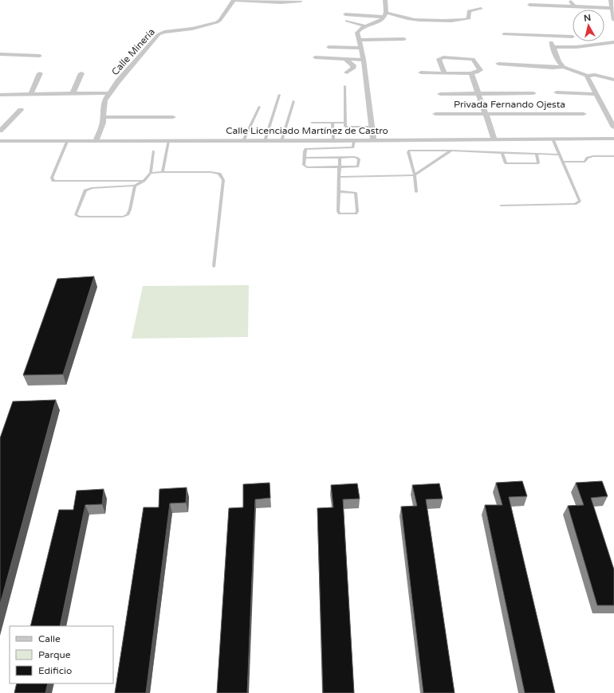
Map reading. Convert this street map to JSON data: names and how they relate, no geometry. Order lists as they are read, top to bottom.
{
  "streets": {
    "street": ["Calle Minería", "Privada Fernando Ojesta", "Calle Licenciado Martínez de Castro"]
  },
  "crossings": [
    ["Calle Minería", "Calle Licenciado Martínez de Castro"]
  ],
  "legend": ["Calle", "Parque", "Edificio"],
  "north": "top"
}
